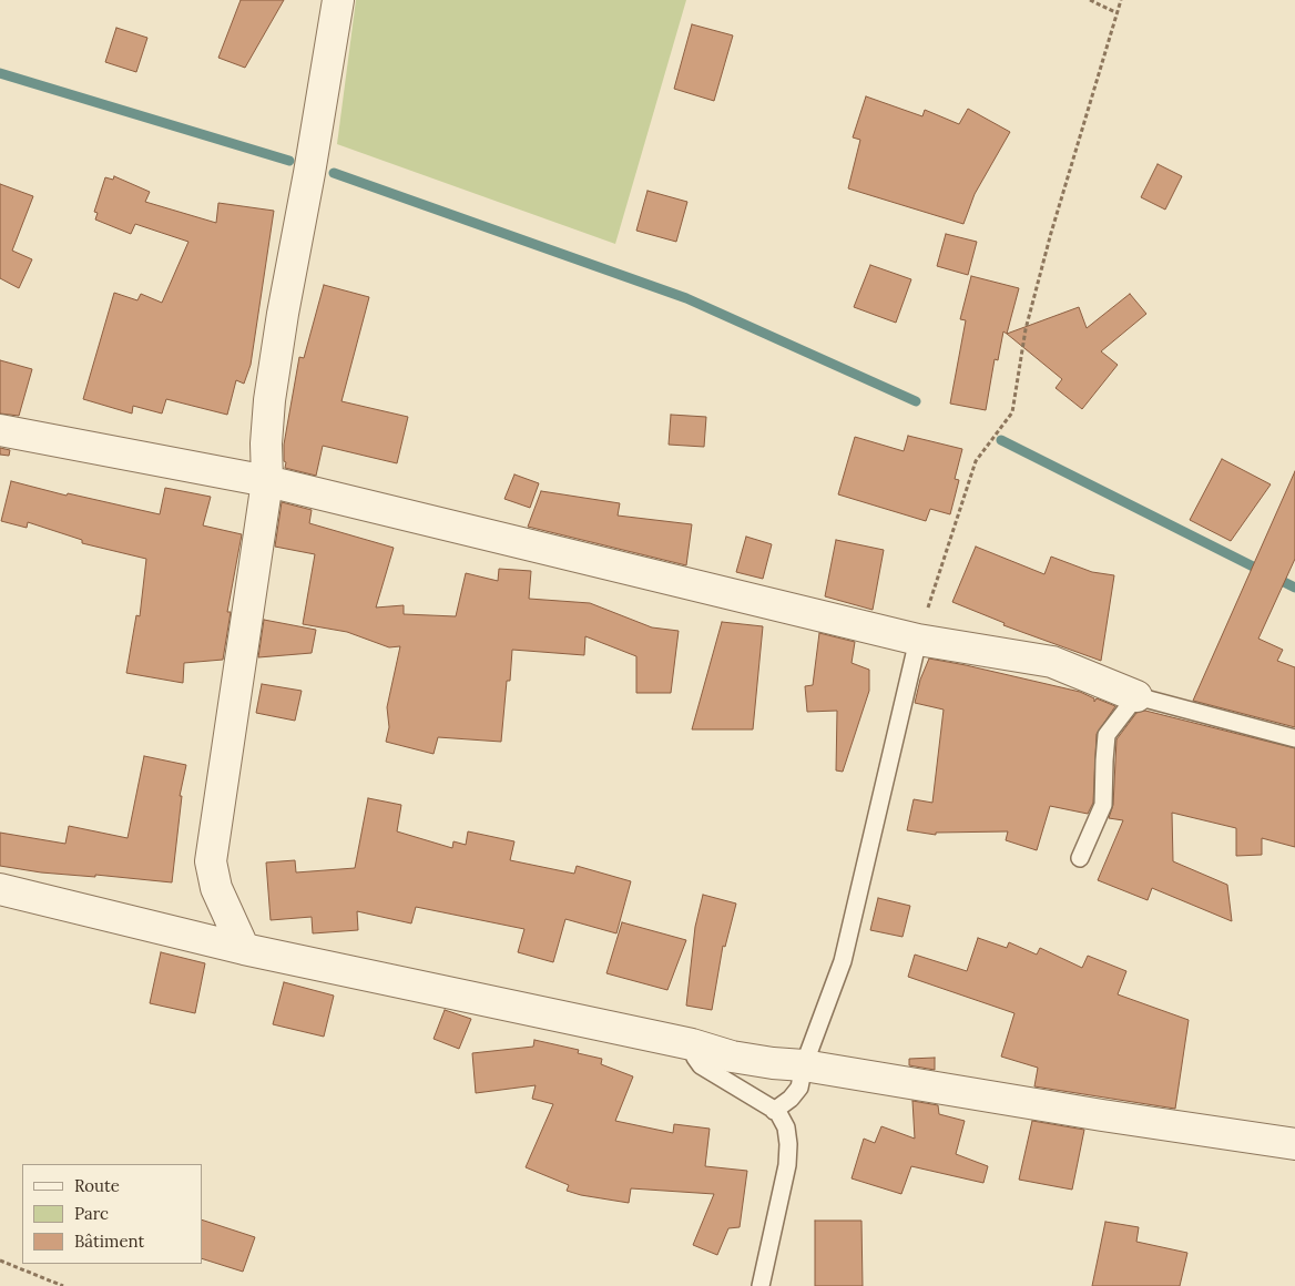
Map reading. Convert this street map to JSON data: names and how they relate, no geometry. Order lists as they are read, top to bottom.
{
  "legend": ["Route", "Parc", "Bâtiment"]
}
